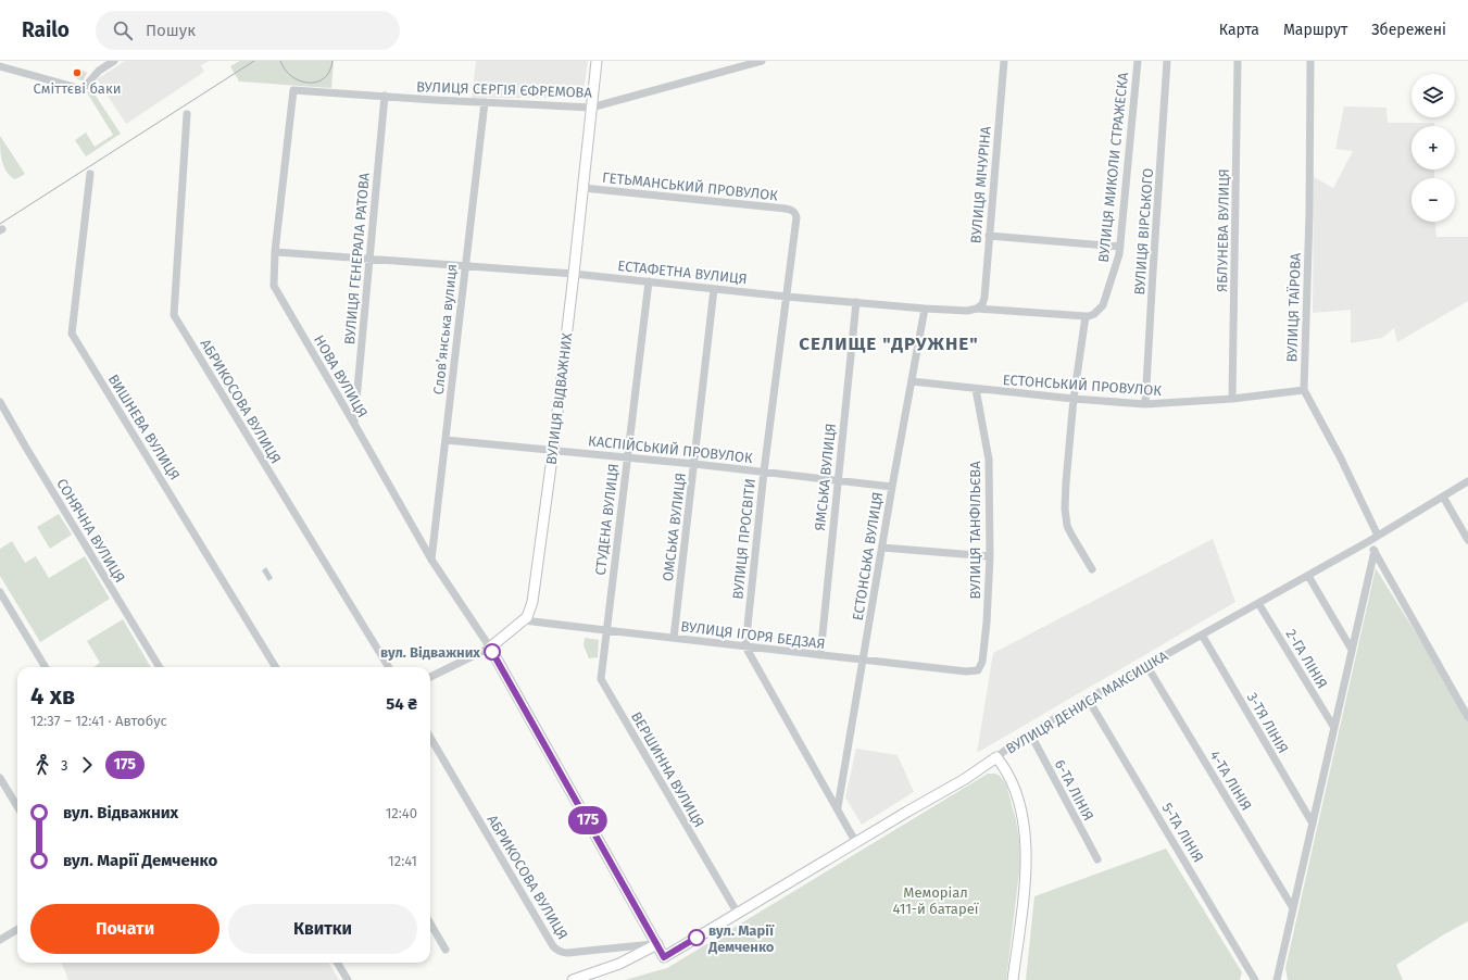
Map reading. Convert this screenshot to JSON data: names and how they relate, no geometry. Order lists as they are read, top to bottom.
{
  "streets": {
    "street": [
      "ВУЛИЦЯ СЕРГІЯ ЄФРЕМОВА",
      "ВУЛИЦЯ МИКОЛИ СТРАЖЕСКА",
      "ВУЛИЦЯ МІЧУРІНА",
      "ГЕТЬМАНСЬКИЙ ПРОВУЛОК",
      "ЯБЛУНЕВА ВУЛИЦЯ",
      "ВУЛИЦЯ ВІРСЬКОГО",
      "ВУЛИЦЯ ГЕНЕРАЛА РАТОВА",
      "ЕСТАФЕТНА ВУЛИЦЯ",
      "ВУЛИЦЯ ТАЇРОВА",
      "Словʼянська вулиця",
      "НОВА ВУЛИЦЯ",
      "ЕСТОНСЬКИЙ ПРОВУЛОК",
      "ВУЛИЦЯ ВІДВАЖНИХ",
      "АБРИКОСОВА ВУЛИЦЯ",
      "ВИШНЕВА ВУЛИЦЯ",
      "КАСПІЙСЬКИЙ ПРОВУЛОК",
      "ЯМСЬКА ВУЛИЦЯ",
      "СТУДЕНА ВУЛИЦЯ",
      "ОМСЬКА ВУЛИЦЯ",
      "СОНЯЧНА ВУЛИЦЯ",
      "ВУЛИЦЯ ТАНФІЛЬЄВА",
      "ВУЛИЦЯ ПРОСВІТИ",
      "ЕСТОНСЬКА ВУЛИЦЯ",
      "ВУЛИЦЯ ІГОРЯ БЕДЗАЯ",
      "2-ГА ЛІНІЯ",
      "ВУЛИЦЯ ДЕНИСА МАКСИШКА",
      "3-ТЯ ЛІНІЯ",
      "ВЕРШИННА ВУЛИЦЯ",
      "4-ТА ЛІНІЯ",
      "6-ТА ЛІНІЯ",
      "5-ТА ЛІНІЯ"
    ]
  },
  "crossings": [
    ["ВУЛИЦЯ СЕРГІЯ ЄФРЕМОВА", "ВУЛИЦЯ ГЕНЕРАЛА РАТОВА"],
    ["ВУЛИЦЯ СЕРГІЯ ЄФРЕМОВА", "Словʼянська вулиця"],
    ["ВУЛИЦЯ СЕРГІЯ ЄФРЕМОВА", "НОВА ВУЛИЦЯ"],
    ["ВУЛИЦЯ СЕРГІЯ ЄФРЕМОВА", "ВУЛИЦЯ ВІДВАЖНИХ"],
    ["ВУЛИЦЯ МИКОЛИ СТРАЖЕСКА", "ЕСТАФЕТНА ВУЛИЦЯ"],
    ["ВУЛИЦЯ МІЧУРІНА", "ЕСТАФЕТНА ВУЛИЦЯ"],
    ["ГЕТЬМАНСЬКИЙ ПРОВУЛОК", "ВУЛИЦЯ ВІДВАЖНИХ"],
    ["ГЕТЬМАНСЬКИЙ ПРОВУЛОК", "ВУЛИЦЯ ПРОСВІТИ"],
    ["ЯБЛУНЕВА ВУЛИЦЯ", "ЕСТОНСЬКИЙ ПРОВУЛОК"],
    ["ВУЛИЦЯ ВІРСЬКОГО", "ЕСТОНСЬКИЙ ПРОВУЛОК"],
    ["ВУЛИЦЯ ГЕНЕРАЛА РАТОВА", "ЕСТАФЕТНА ВУЛИЦЯ"],
    ["ВУЛИЦЯ ГЕНЕРАЛА РАТОВА", "НОВА ВУЛИЦЯ"],
    ["ЕСТАФЕТНА ВУЛИЦЯ", "Словʼянська вулиця"],
    ["ЕСТАФЕТНА ВУЛИЦЯ", "НОВА ВУЛИЦЯ"],
    ["ЕСТАФЕТНА ВУЛИЦЯ", "ВУЛИЦЯ ВІДВАЖНИХ"],
    ["ЕСТАФЕТНА ВУЛИЦЯ", "ЯМСЬКА ВУЛИЦЯ"],
    ["ЕСТАФЕТНА ВУЛИЦЯ", "СТУДЕНА ВУЛИЦЯ"],
    ["ЕСТАФЕТНА ВУЛИЦЯ", "ОМСЬКА ВУЛИЦЯ"],
    ["ЕСТАФЕТНА ВУЛИЦЯ", "ВУЛИЦЯ ПРОСВІТИ"],
    ["ЕСТАФЕТНА ВУЛИЦЯ", "ЕСТОНСЬКА ВУЛИЦЯ"],
    ["ВУЛИЦЯ ТАЇРОВА", "ЕСТОНСЬКИЙ ПРОВУЛОК"],
    ["Словʼянська вулиця", "НОВА ВУЛИЦЯ"],
    ["Словʼянська вулиця", "КАСПІЙСЬКИЙ ПРОВУЛОК"],
    ["НОВА ВУЛИЦЯ", "ВУЛИЦЯ ВІДВАЖНИХ"],
    ["ЕСТОНСЬКИЙ ПРОВУЛОК", "ВУЛИЦЯ ТАНФІЛЬЄВА"],
    ["ЕСТОНСЬКИЙ ПРОВУЛОК", "ЕСТОНСЬКА ВУЛИЦЯ"],
    ["ВУЛИЦЯ ВІДВАЖНИХ", "КАСПІЙСЬКИЙ ПРОВУЛОК"],
    ["ВУЛИЦЯ ВІДВАЖНИХ", "ВУЛИЦЯ ІГОРЯ БЕДЗАЯ"],
    ["АБРИКОСОВА ВУЛИЦЯ", "ВУЛИЦЯ ДЕНИСА МАКСИШКА"],
    ["КАСПІЙСЬКИЙ ПРОВУЛОК", "ЯМСЬКА ВУЛИЦЯ"],
    ["КАСПІЙСЬКИЙ ПРОВУЛОК", "СТУДЕНА ВУЛИЦЯ"],
    ["КАСПІЙСЬКИЙ ПРОВУЛОК", "ОМСЬКА ВУЛИЦЯ"],
    ["КАСПІЙСЬКИЙ ПРОВУЛОК", "ВУЛИЦЯ ПРОСВІТИ"],
    ["КАСПІЙСЬКИЙ ПРОВУЛОК", "ЕСТОНСЬКА ВУЛИЦЯ"],
    ["ЯМСЬКА ВУЛИЦЯ", "ВУЛИЦЯ ІГОРЯ БЕДЗАЯ"],
    ["СТУДЕНА ВУЛИЦЯ", "ВУЛИЦЯ ІГОРЯ БЕДЗАЯ"],
    ["СТУДЕНА ВУЛИЦЯ", "ВЕРШИННА ВУЛИЦЯ"],
    ["ОМСЬКА ВУЛИЦЯ", "ВУЛИЦЯ ІГОРЯ БЕДЗАЯ"],
    ["ВУЛИЦЯ ТАНФІЛЬЄВА", "ВУЛИЦЯ ІГОРЯ БЕДЗАЯ"],
    ["ВУЛИЦЯ ПРОСВІТИ", "ВУЛИЦЯ ІГОРЯ БЕДЗАЯ"],
    ["ЕСТОНСЬКА ВУЛИЦЯ", "ВУЛИЦЯ ІГОРЯ БЕДЗАЯ"],
    ["ВУЛИЦЯ ІГОРЯ БЕДЗАЯ", "ВЕРШИННА ВУЛИЦЯ"],
    ["2-ГА ЛІНІЯ", "ВУЛИЦЯ ДЕНИСА МАКСИШКА"],
    ["ВУЛИЦЯ ДЕНИСА МАКСИШКА", "3-ТЯ ЛІНІЯ"],
    ["ВУЛИЦЯ ДЕНИСА МАКСИШКА", "ВЕРШИННА ВУЛИЦЯ"],
    ["ВУЛИЦЯ ДЕНИСА МАКСИШКА", "4-ТА ЛІНІЯ"],
    ["ВУЛИЦЯ ДЕНИСА МАКСИШКА", "6-ТА ЛІНІЯ"],
    ["ВУЛИЦЯ ДЕНИСА МАКСИШКА", "5-ТА ЛІНІЯ"]
  ],
  "districts": ["СЕЛИЩЕ \"ДРУЖНЕ\""],
  "parks": ["Меморіал 411-й батареї"],
  "places": ["Сміттєві баки", "вул. Відважних", "вул. Марії Демченко"],
  "lines": ["bus line 175"],
  "page": {
    "header": "Railo",
    "search": "Пошук",
    "nav": ["Карта", "Маршрут", "Збережені"],
    "on_map": "175",
    "map_buttons": ["+", "−"],
    "heading": ["4 хв", "12:37 – 12:41 · Автобус", "54 ₴"],
    "legs": ["3", "175"],
    "list": [
      {
        "name": "вул. Відважних",
        "value": "12:40"
      },
      {
        "name": "вул. Марії Демченко",
        "value": "12:41"
      }
    ],
    "buttons": ["Почати", "Квитки"]
  }
}
